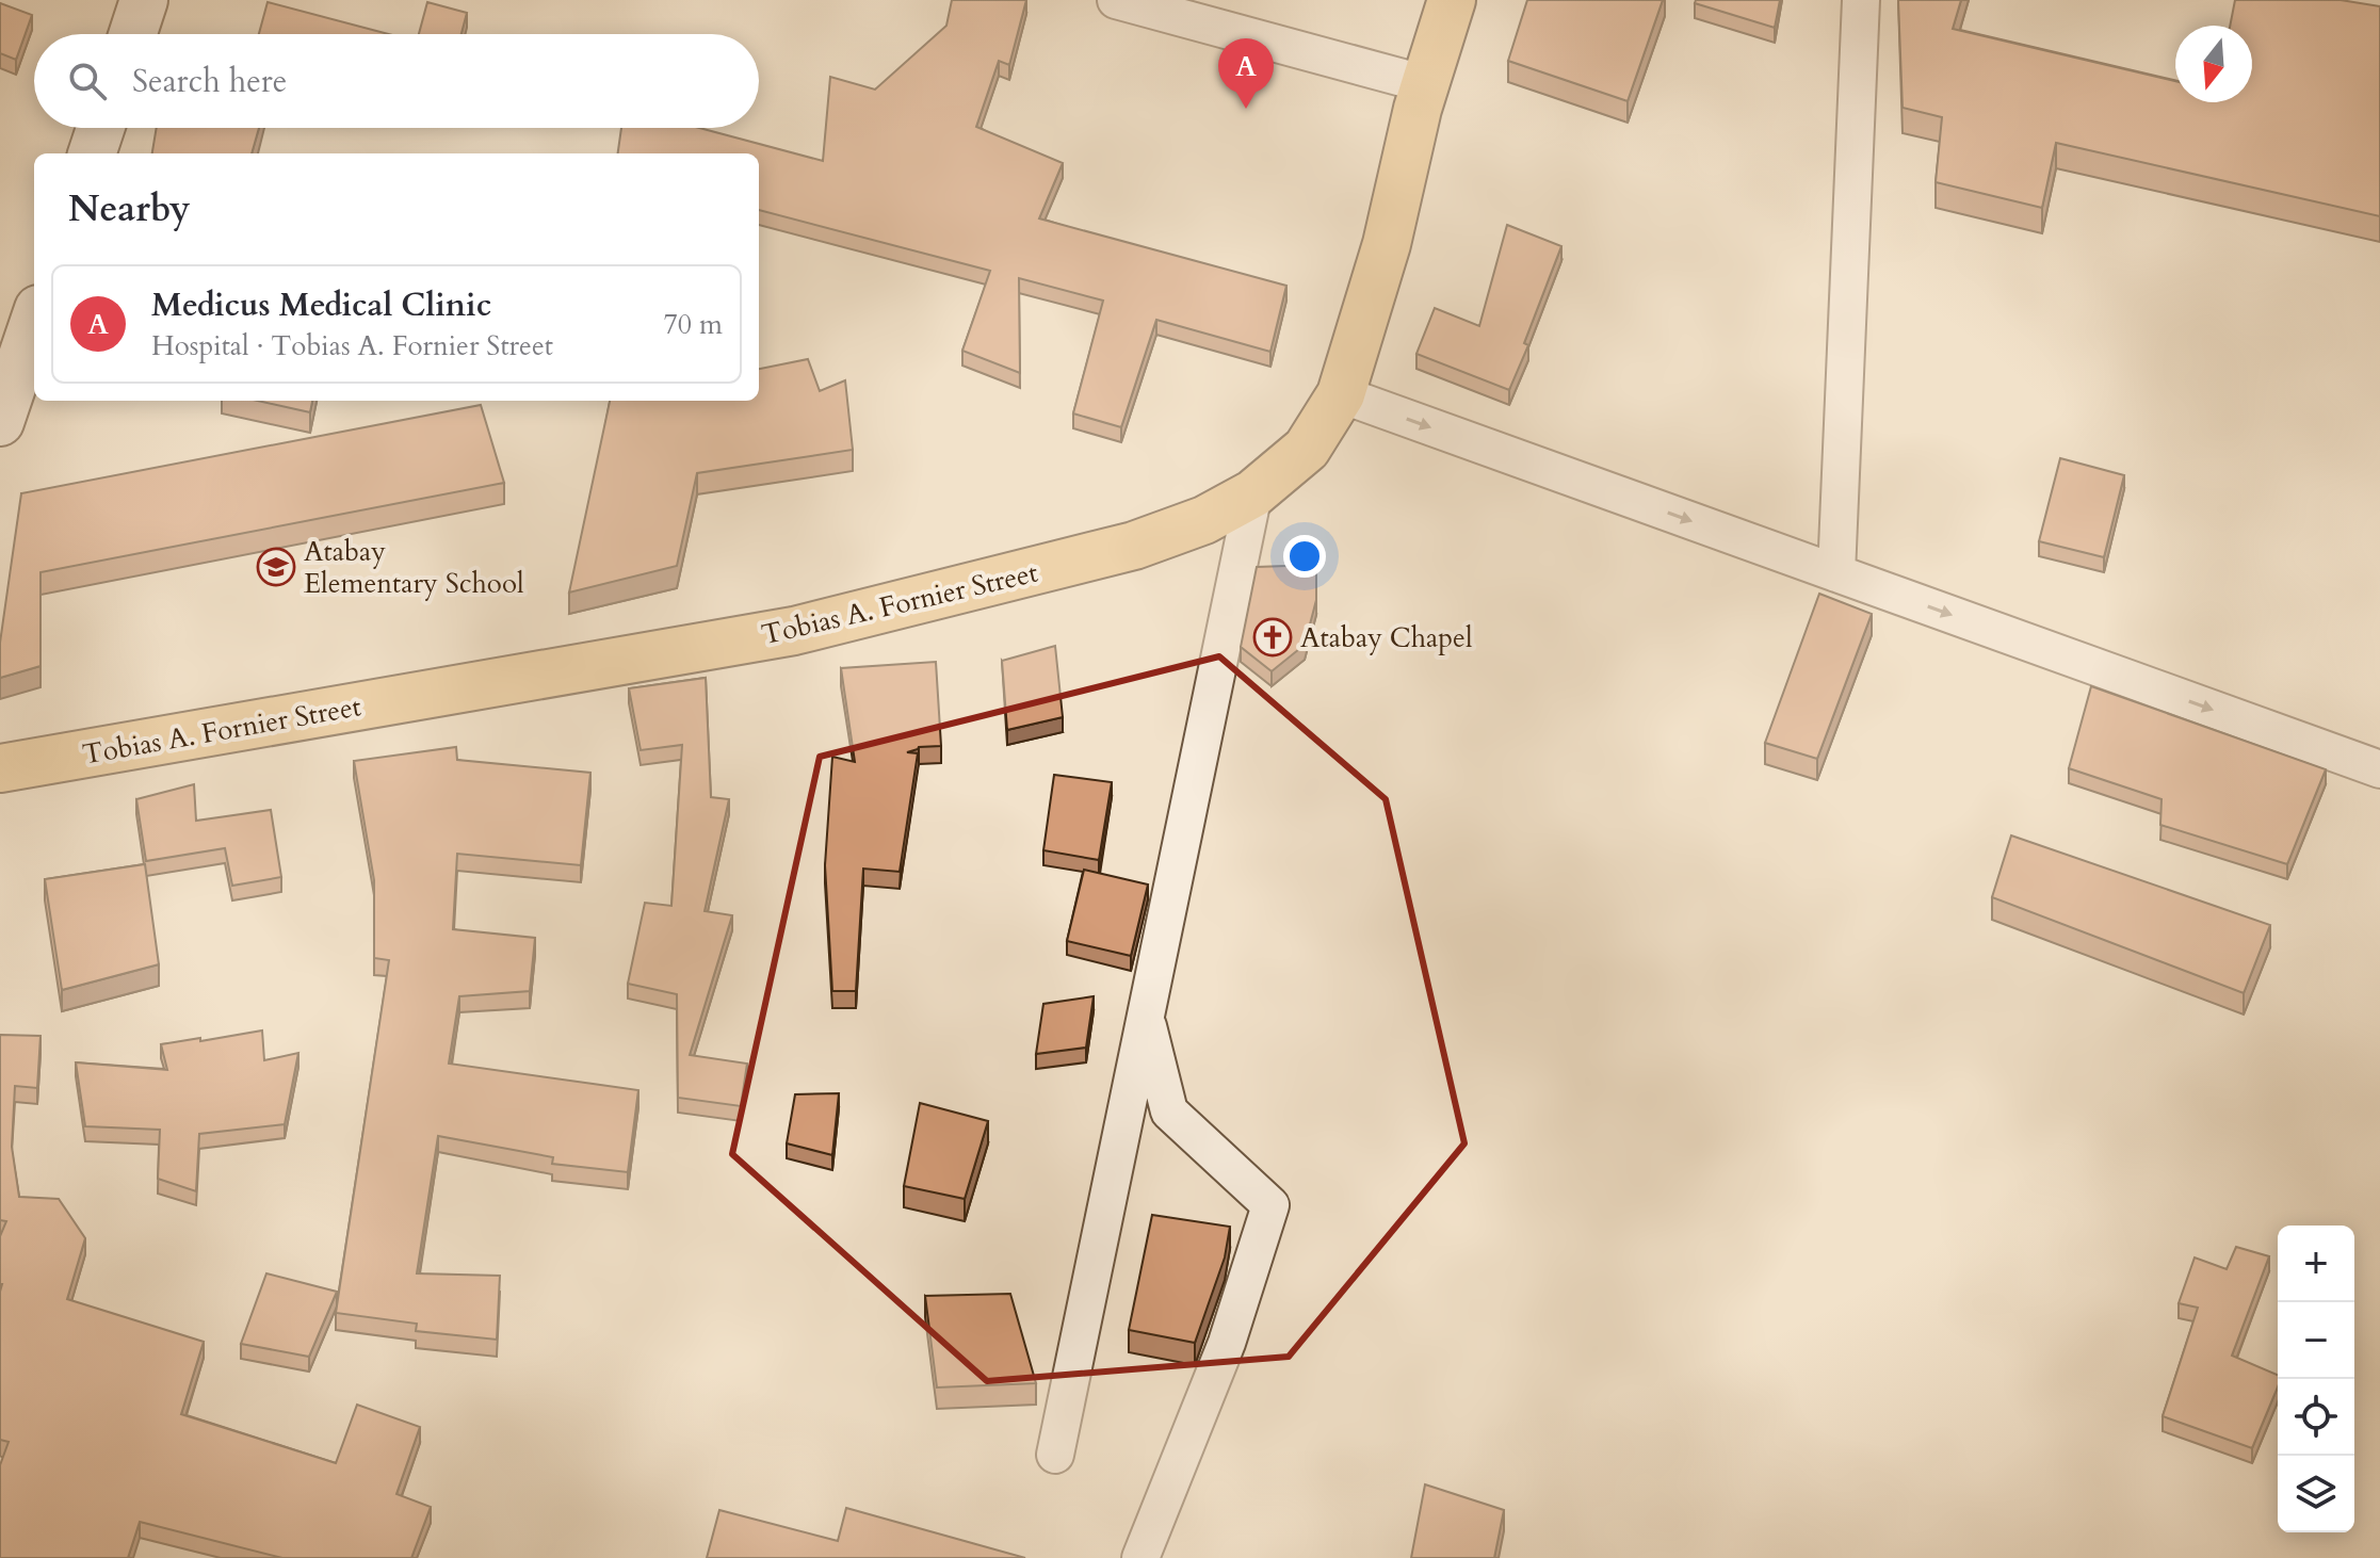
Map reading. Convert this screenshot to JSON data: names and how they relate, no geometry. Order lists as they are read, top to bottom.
{
  "streets": {
    "main road": ["Tobias A. Fornier Street"]
  },
  "places": {
    "school or university": ["Atabay Elementary School"],
    "church": ["Atabay Chapel"]
  },
  "north": "bottom",
  "page": {
    "search": "Search here",
    "pins": "A",
    "heading": "Nearby",
    "list": [
      {
        "mark": "A",
        "name": "Medicus Medical Clinic",
        "note": "Hospital · Tobias A. Fornier Street",
        "value": "70 m"
      }
    ],
    "map_buttons": ["+", "−"]
  }
}
